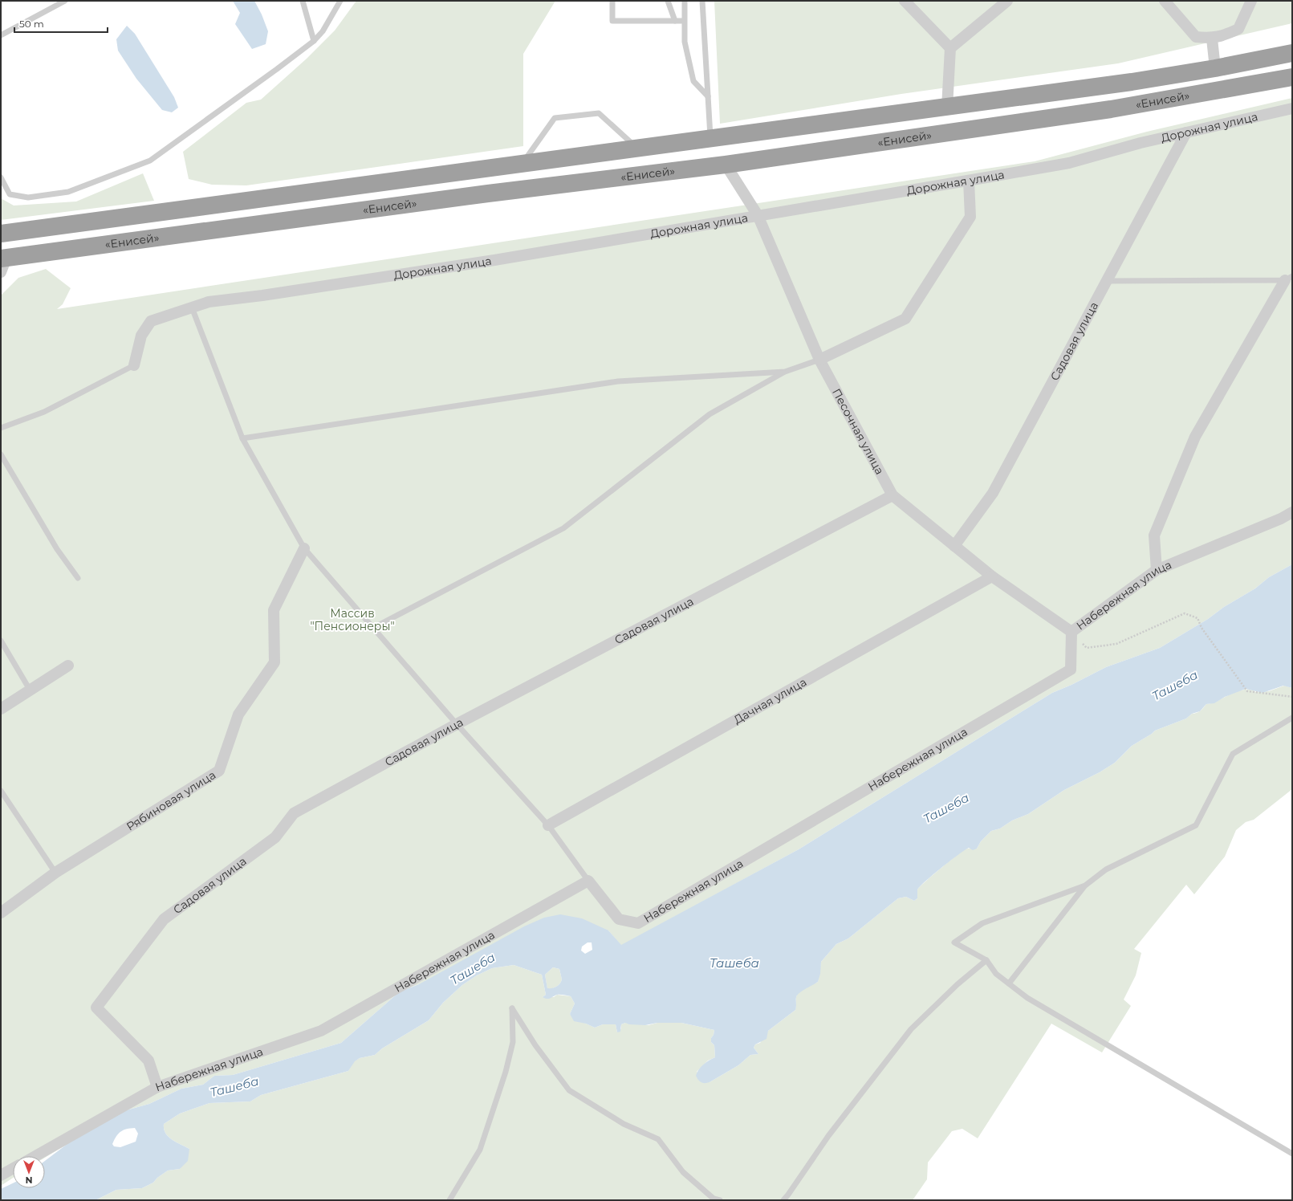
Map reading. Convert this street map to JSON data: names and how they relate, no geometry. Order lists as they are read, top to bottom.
{
  "streets": {
    "highway": ["«Енисей»"],
    "street": [
      "Дорожная улица",
      "Садовая улица",
      "Песочная улица",
      "Набережная улица",
      "Дачная улица",
      "Рябиновая улица"
    ]
  },
  "crossings": [
    ["«Енисей»", "Песочная улица"],
    ["Дорожная улица", "Садовая улица"],
    ["Дорожная улица", "Песочная улица"],
    ["Садовая улица", "Песочная улица"],
    ["Садовая улица", "Набережная улица"],
    ["Песочная улица", "Набережная улица"],
    ["Песочная улица", "Дачная улица"]
  ],
  "water": ["Ташеба"],
  "parks": ["Массив \"Пенсионеры\""],
  "scale_bar": "50 m",
  "north": "bottom"
}
